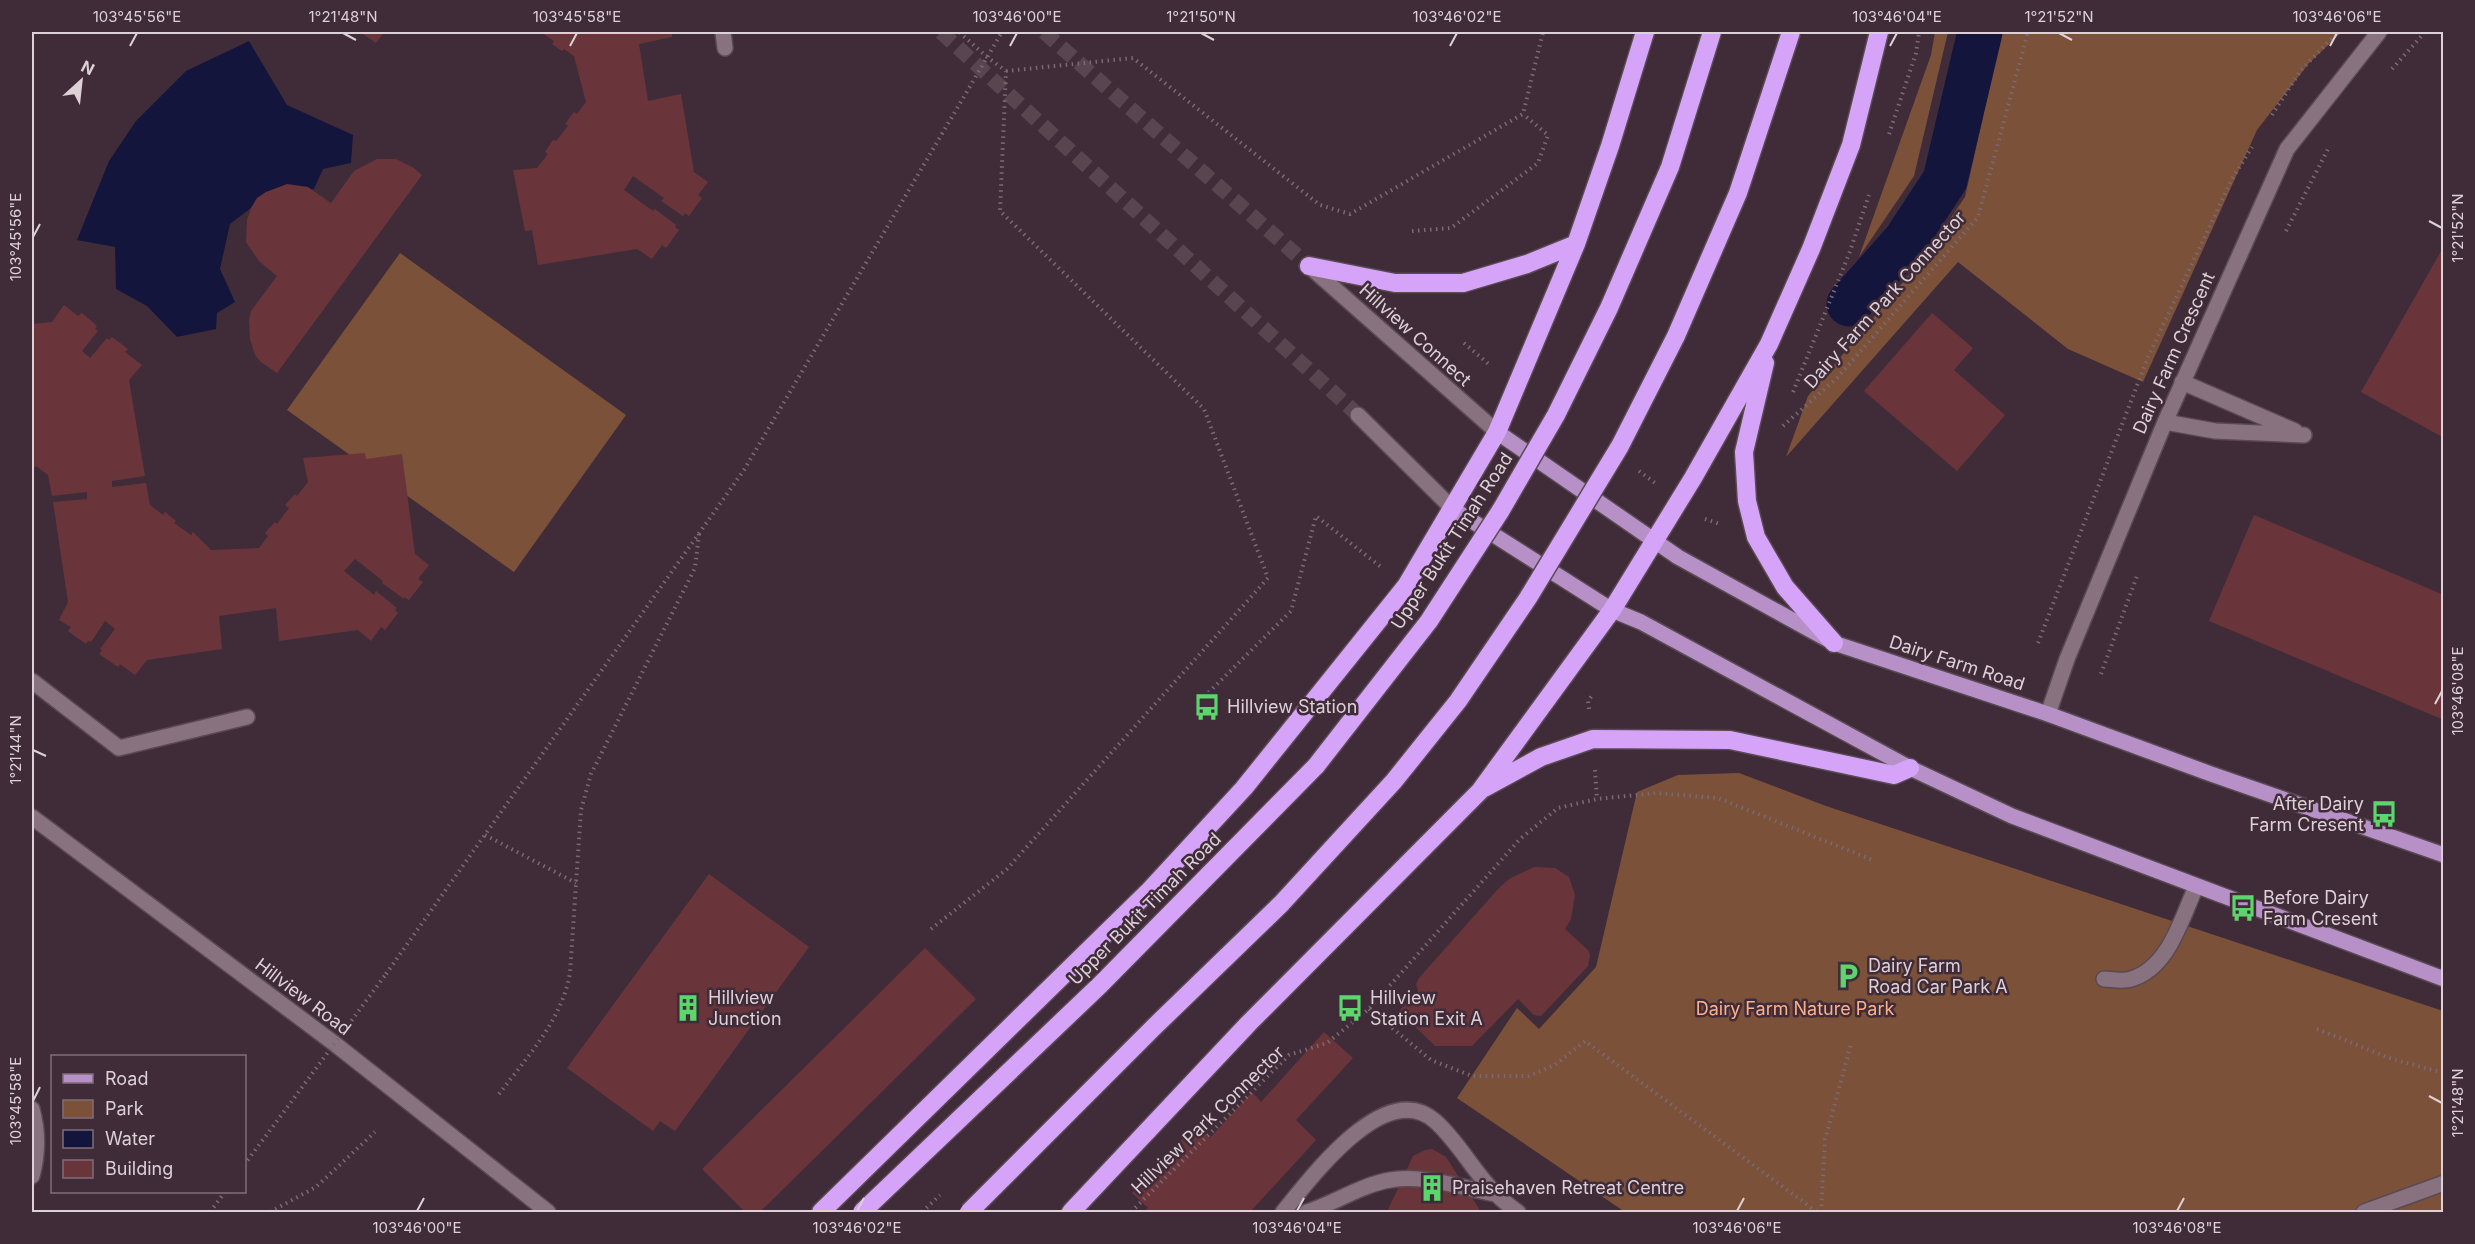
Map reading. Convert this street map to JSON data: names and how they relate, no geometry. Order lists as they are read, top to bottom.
{
  "streets": {
    "highway": ["Upper Bukit Timah Road"],
    "main road": ["Dairy Farm Road"],
    "street": ["Hillview Connect", "Dairy Farm Crescent", "Hillview Road"],
    "path": ["Dairy Farm Park Connector", "Hillview Park Connector"]
  },
  "crossings": [
    ["Hillview Connect", "Dairy Farm Road"],
    ["Dairy Farm Crescent", "Dairy Farm Road"]
  ],
  "parks": ["Dairy Farm Nature Park"],
  "places": {
    "bus stop": [
      "Hillview Station",
      "After Dairy Farm Cresent",
      "Before Dairy Farm Cresent",
      "Hillview Station Exit A"
    ],
    "parking": ["Dairy Farm Road Car Park A"],
    "building": ["Hillview Junction", "Praisehaven Retreat Centre"]
  },
  "legend": [
    "Road",
    "Park",
    "Water",
    "Building"
  ],
  "north": "top right",
  "coordinates": [
    "103°45'56\"E",
    "1°21'48\"N",
    "103°45'58\"E",
    "103°46'00\"E",
    "1°21'50\"N",
    "103°46'02\"E",
    "103°46'04\"E",
    "1°21'52\"N",
    "103°46'06\"E",
    "103°46'08\"E",
    "1°21'44\"N"
  ]
}
